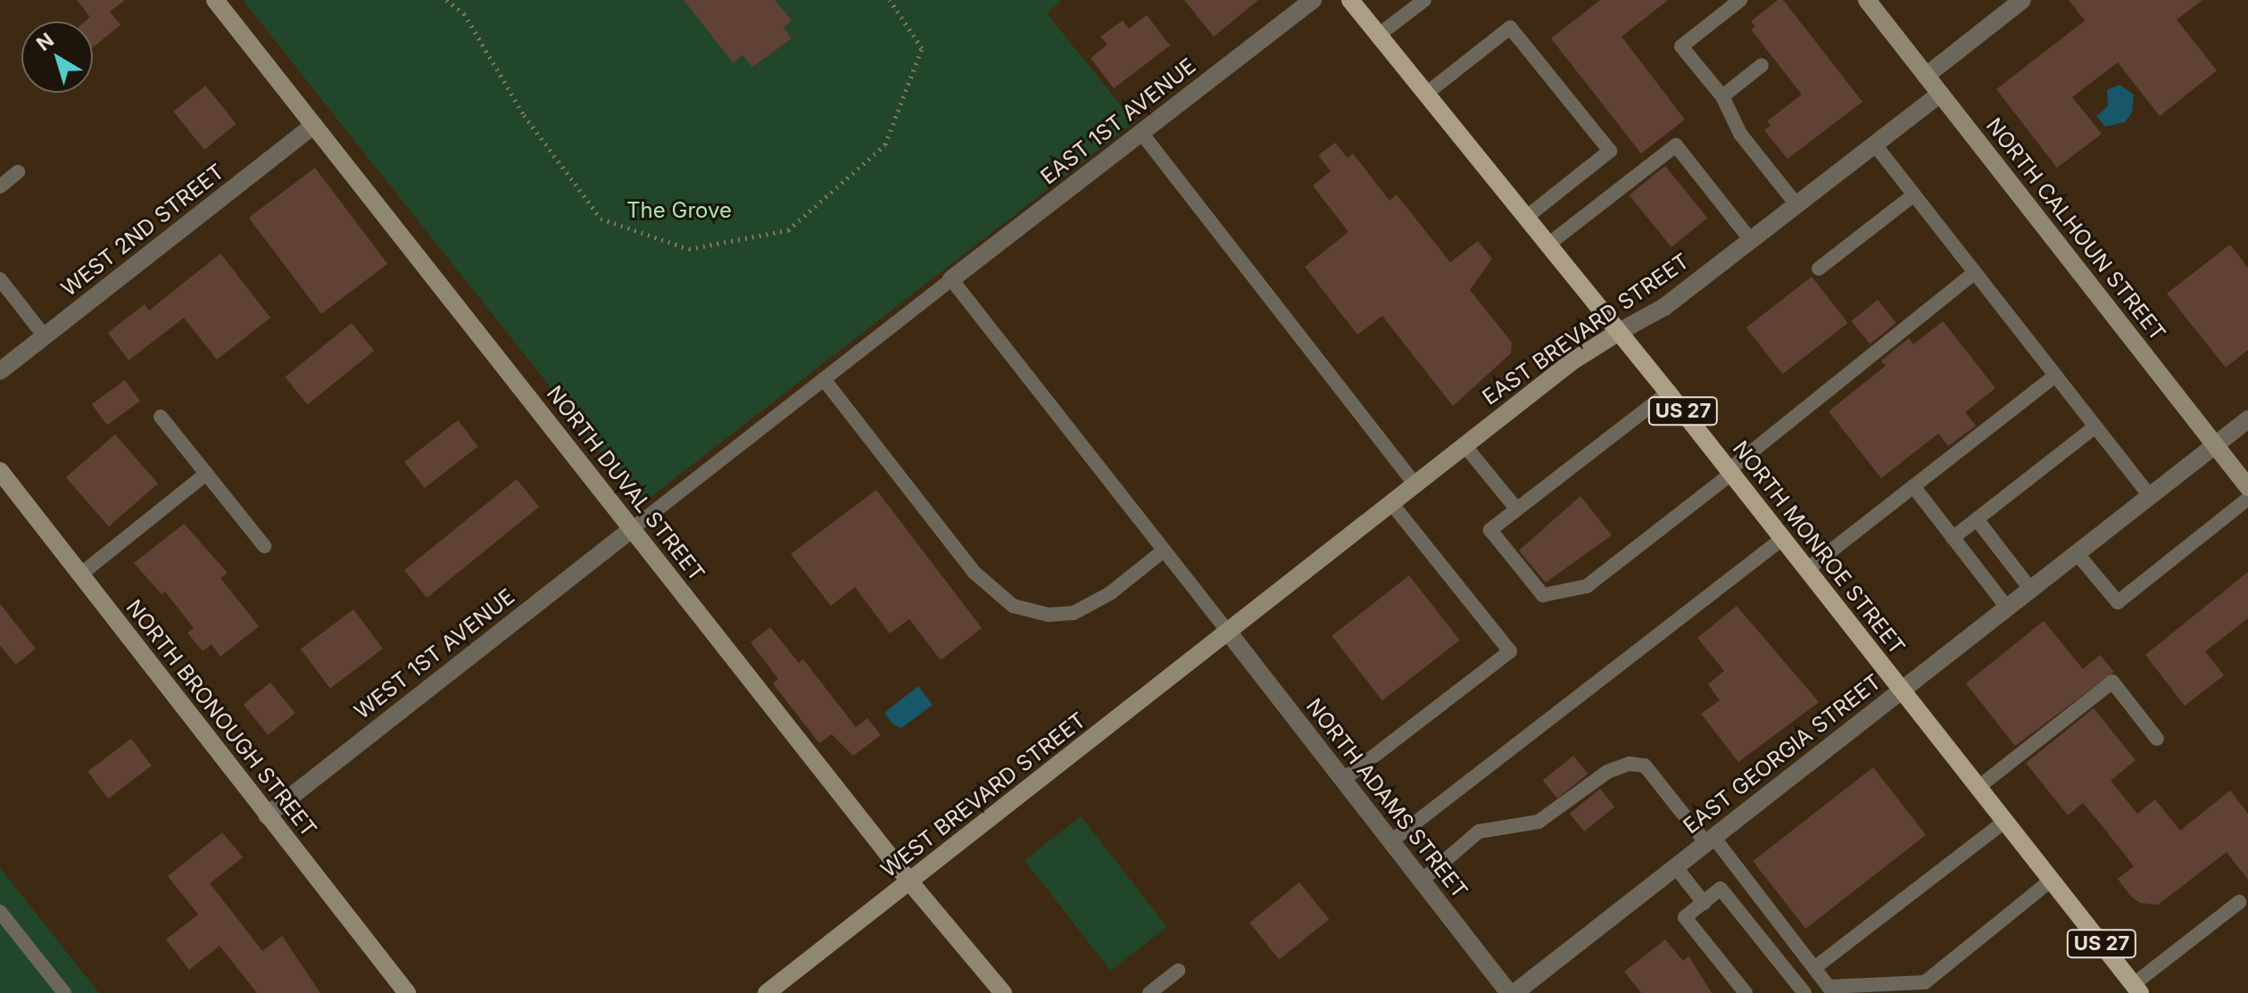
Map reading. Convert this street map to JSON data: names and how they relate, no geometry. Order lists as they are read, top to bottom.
{
  "streets": {
    "main road": [
      "NORTH CALHOUN STREET",
      "EAST BREVARD STREET",
      "US 27",
      "NORTH DUVAL STREET",
      "NORTH MONROE STREET",
      "NORTH BRONOUGH STREET",
      "WEST BREVARD STREET"
    ],
    "street": [
      "EAST 1ST AVENUE",
      "WEST 2ND STREET",
      "WEST 1ST AVENUE",
      "EAST GEORGIA STREET",
      "NORTH ADAMS STREET"
    ]
  },
  "crossings": [
    ["NORTH CALHOUN STREET", "EAST BREVARD STREET"],
    ["NORTH CALHOUN STREET", "EAST GEORGIA STREET"],
    ["WEST 2ND STREET", "NORTH DUVAL STREET"],
    ["EAST BREVARD STREET", "NORTH MONROE STREET"],
    ["EAST BREVARD STREET", "WEST BREVARD STREET"],
    ["EAST BREVARD STREET", "NORTH ADAMS STREET"],
    ["NORTH DUVAL STREET", "WEST 1ST AVENUE"],
    ["NORTH DUVAL STREET", "WEST BREVARD STREET"],
    ["NORTH MONROE STREET", "EAST GEORGIA STREET"],
    ["WEST 1ST AVENUE", "NORTH BRONOUGH STREET"],
    ["WEST BREVARD STREET", "NORTH ADAMS STREET"]
  ],
  "parks": ["The Grove"],
  "north": "top left"
}
